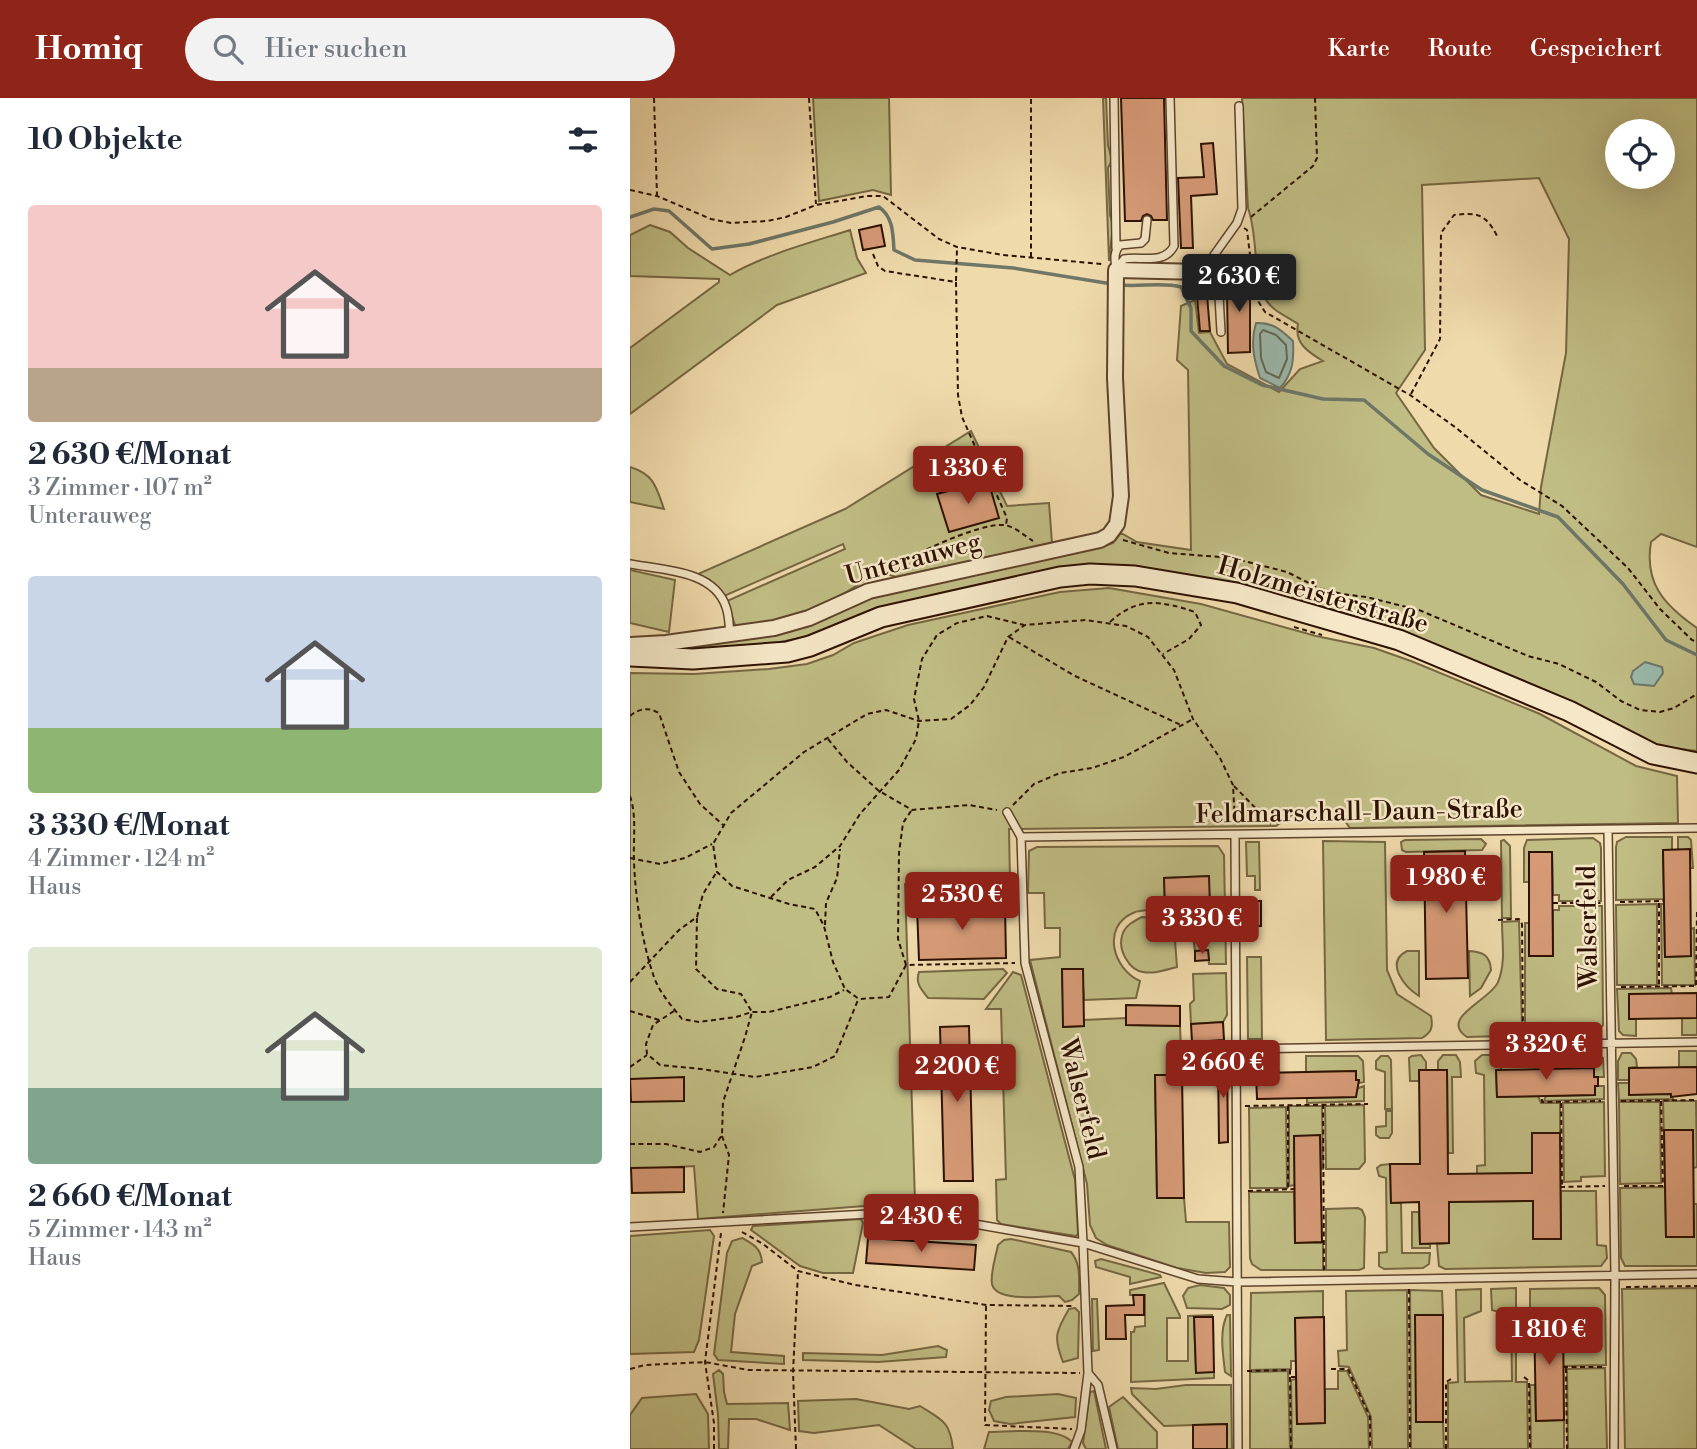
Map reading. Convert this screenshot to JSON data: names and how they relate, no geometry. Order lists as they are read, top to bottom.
{
  "streets": {
    "street": ["Unterauweg", "Holzmeisterstraße"],
    "lane": ["Feldmarschall-Daun-Straße", "Walserfeld"]
  },
  "crossings": [
    ["Unterauweg", "Holzmeisterstraße"],
    ["Feldmarschall-Daun-Straße", "Walserfeld"]
  ],
  "page": {
    "header": "Homiq",
    "search": "Hier suchen",
    "nav": ["Karte", "Route", "Gespeichert"],
    "heading": "10 Objekte",
    "list": [
      {
        "name": "2 630 €/Monat",
        "note": "3 Zimmer · 107 m² · Unterauweg"
      },
      {
        "name": "3 330 €/Monat",
        "note": "4 Zimmer · 124 m² · Haus"
      },
      {
        "name": "2 660 €/Monat",
        "note": "5 Zimmer · 143 m² · Haus"
      }
    ],
    "price": [
      "2 630 €",
      "1 330 €",
      "1 980 €",
      "2 530 €",
      "3 330 €",
      "3 320 €",
      "2 660 €",
      "2 200 €",
      "2 430 €",
      "1 810 €"
    ]
  }
}
